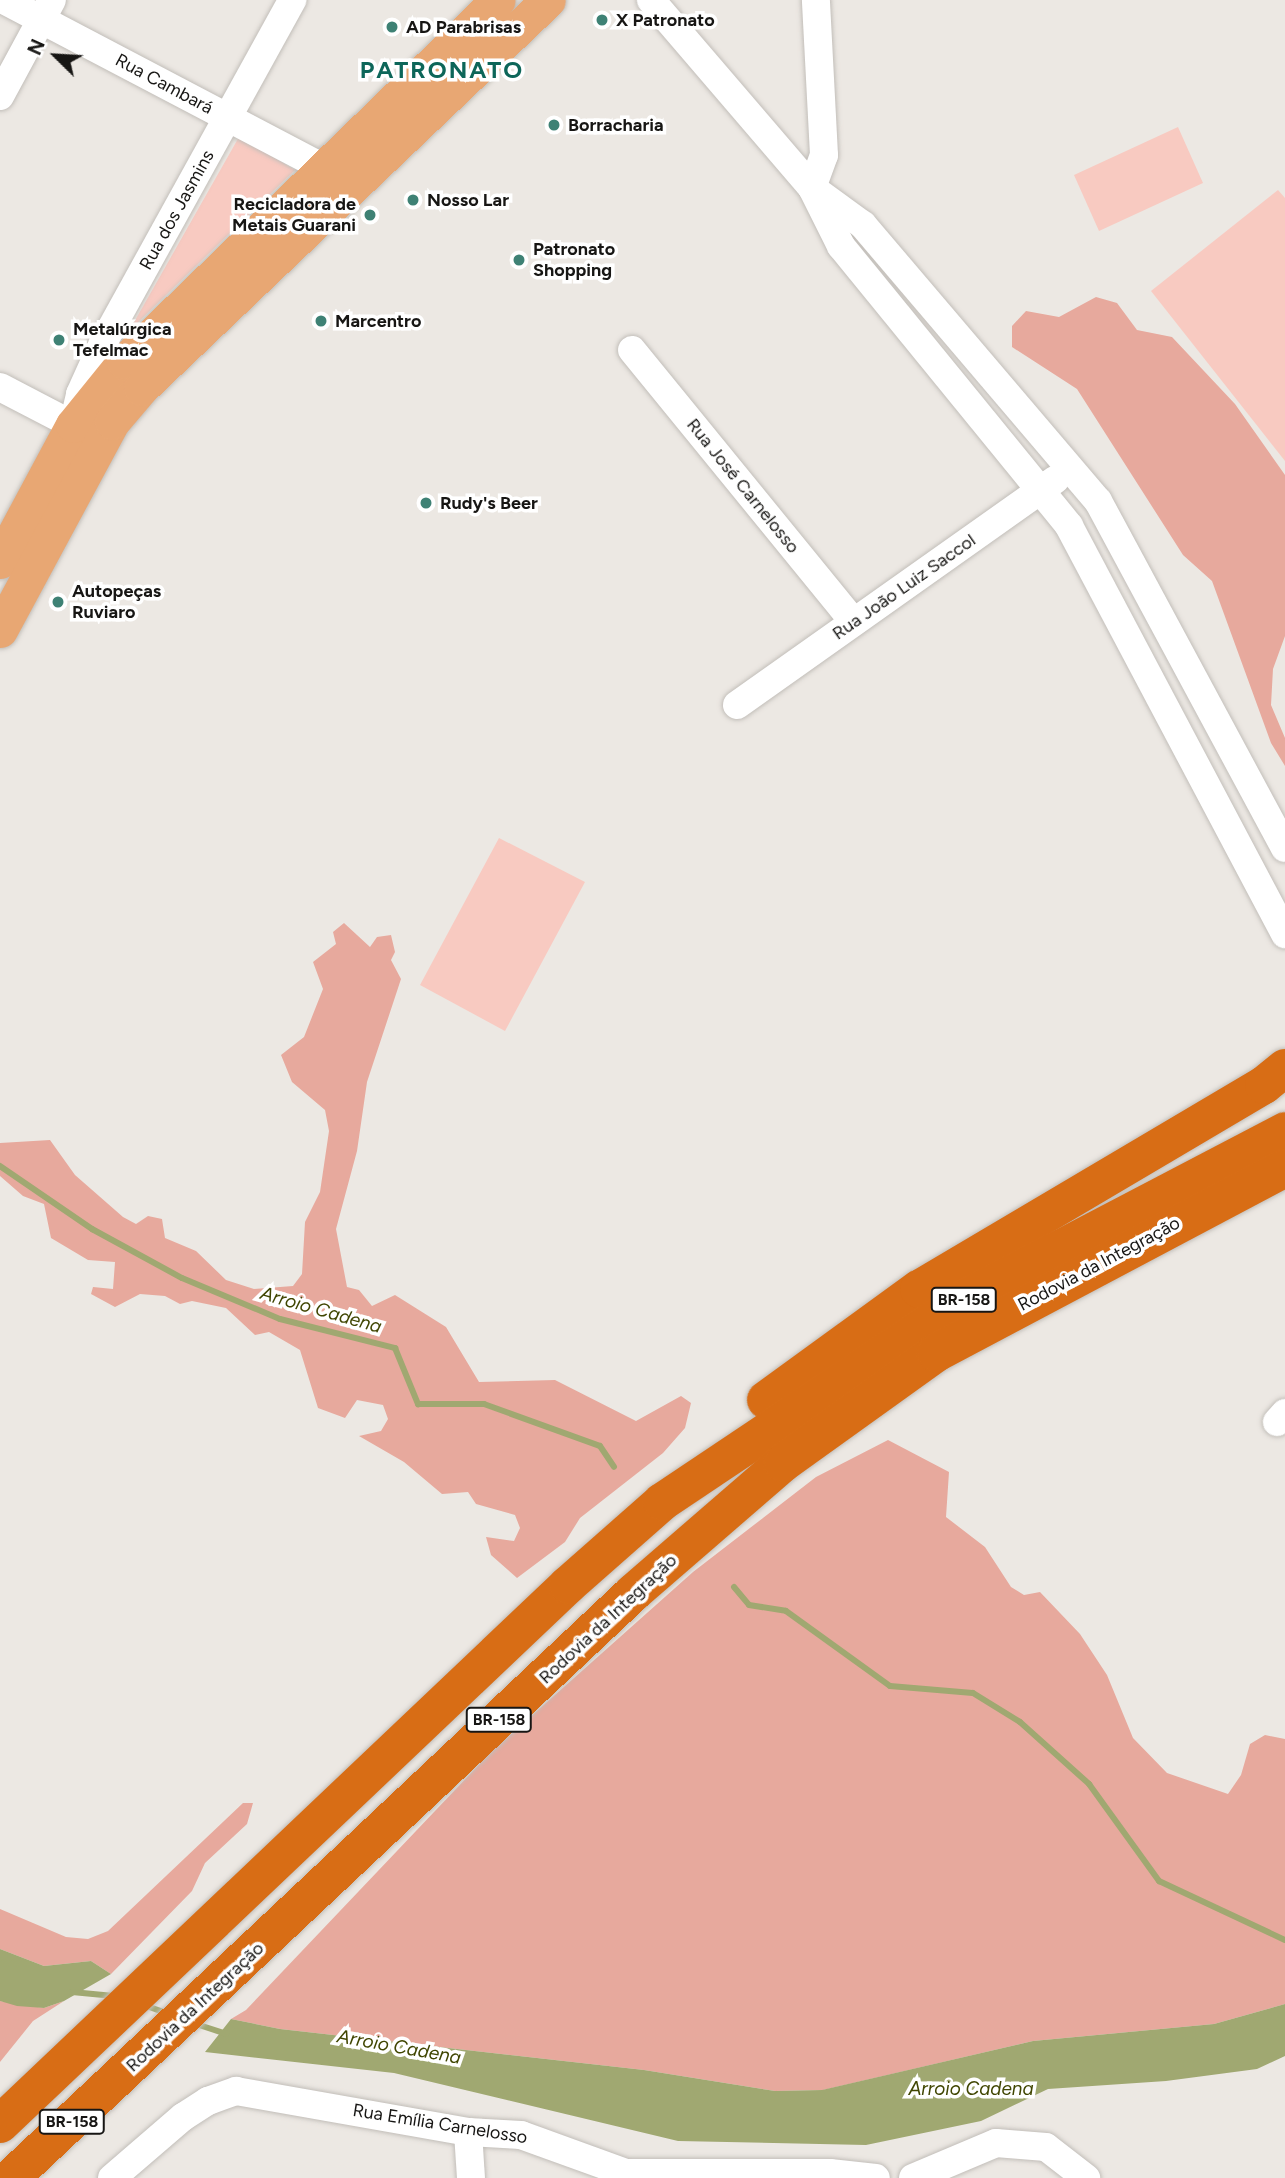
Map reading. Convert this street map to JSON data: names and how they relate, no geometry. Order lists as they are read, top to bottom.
{
  "streets": {
    "highway": ["Rodovia da Integração", "BR-158"],
    "street": [
      "Rua Cambará",
      "Rua dos Jasmins",
      "Rua José Carnelosso",
      "Rua João Luiz Saccol",
      "Rua Emília Carnelosso"
    ]
  },
  "crossings": [
    ["Rua Cambará", "Rua dos Jasmins"],
    ["Rua José Carnelosso", "Rua João Luiz Saccol"]
  ],
  "districts": ["PATRONATO"],
  "water": ["Arroio Cadena"],
  "places": [
    "X Patronato",
    "AD Parabrisas",
    "Borracharia",
    "Nosso Lar",
    "Recicladora de Metais Guarani",
    "Patronato Shopping",
    "Marcentro",
    "Metalúrgica Tefelmac",
    "Rudy's Beer",
    "Autopeças Ruviaro"
  ],
  "north": "top left"
}
